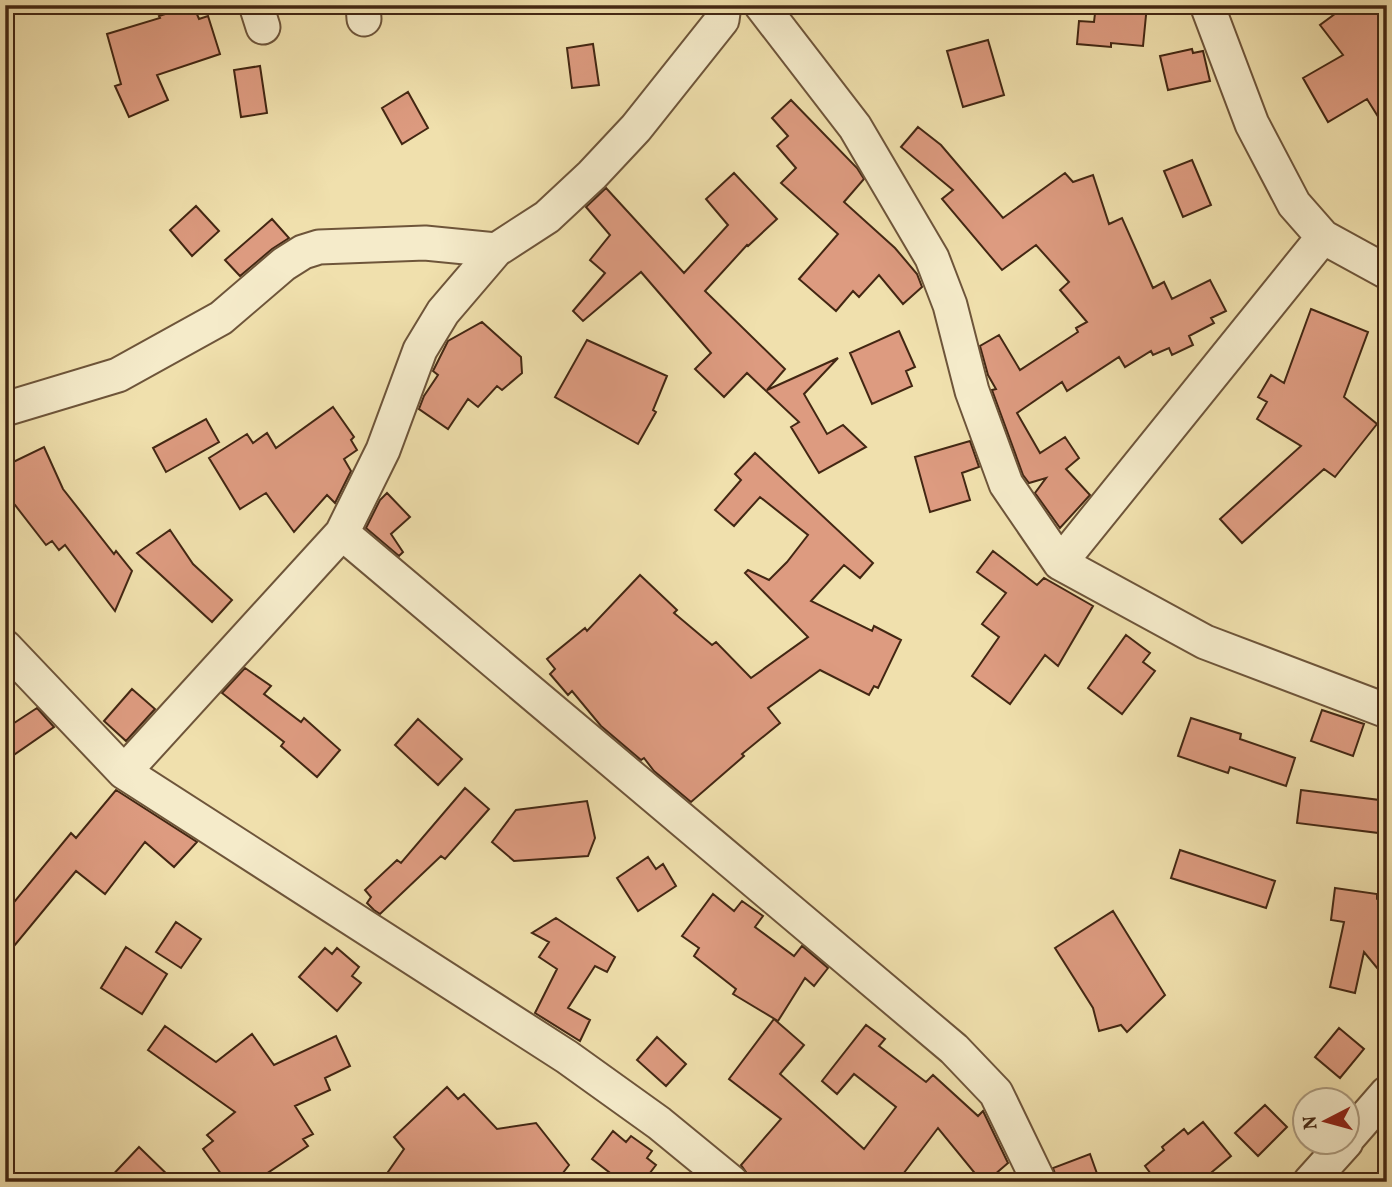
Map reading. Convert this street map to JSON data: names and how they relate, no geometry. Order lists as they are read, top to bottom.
{
  "north": "left"
}
